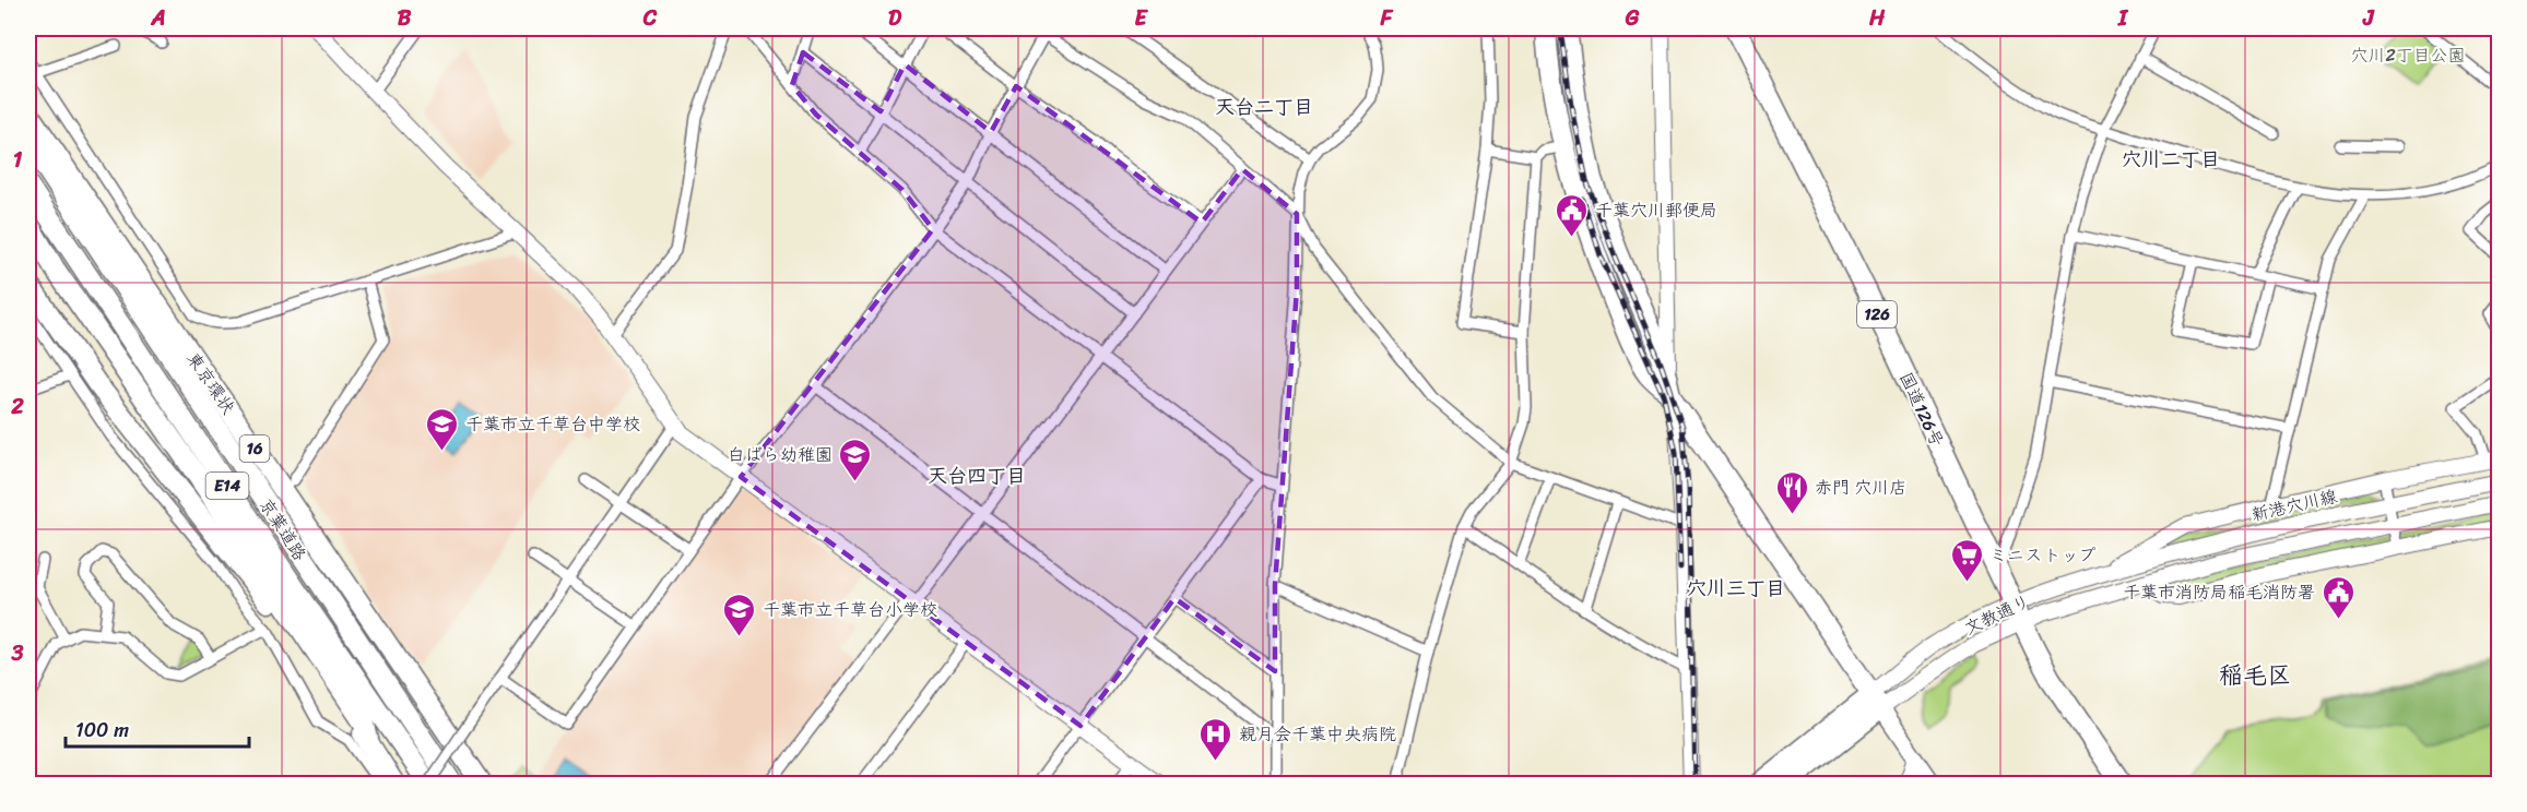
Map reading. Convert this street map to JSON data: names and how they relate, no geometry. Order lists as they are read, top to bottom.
{
  "streets": {
    "highway": [
      "126",
      "東京環状",
      "国道126号",
      "16",
      "E14",
      "京葉道路"
    ],
    "street": ["新港穴川線", "文教通り"]
  },
  "crossings": [
    ["国道126号", "文教通り"],
    ["新港穴川線", "文教通り"]
  ],
  "districts": [
    "天台二丁目",
    "穴川二丁目",
    "天台四丁目",
    "穴川三丁目",
    "稲毛区"
  ],
  "parks": ["穴川2丁目公園"],
  "places": {
    "public building": ["千葉穴川郵便局", "千葉市消防局稲毛消防署"],
    "school or university": ["千葉市立千草台中学校", "白ばら幼稚園", "千葉市立千草台小学校"],
    "restaurant": ["赤門 穴川店"],
    "supermarket": ["ミニストップ"],
    "hospital": ["親月会千葉中央病院"]
  },
  "scale_bar": "100 m",
  "grid": {
    "columns": [
      "A",
      "B",
      "C",
      "D",
      "E",
      "F",
      "G",
      "H",
      "I",
      "J"
    ],
    "rows": ["1", "2", "3"]
  }
}
